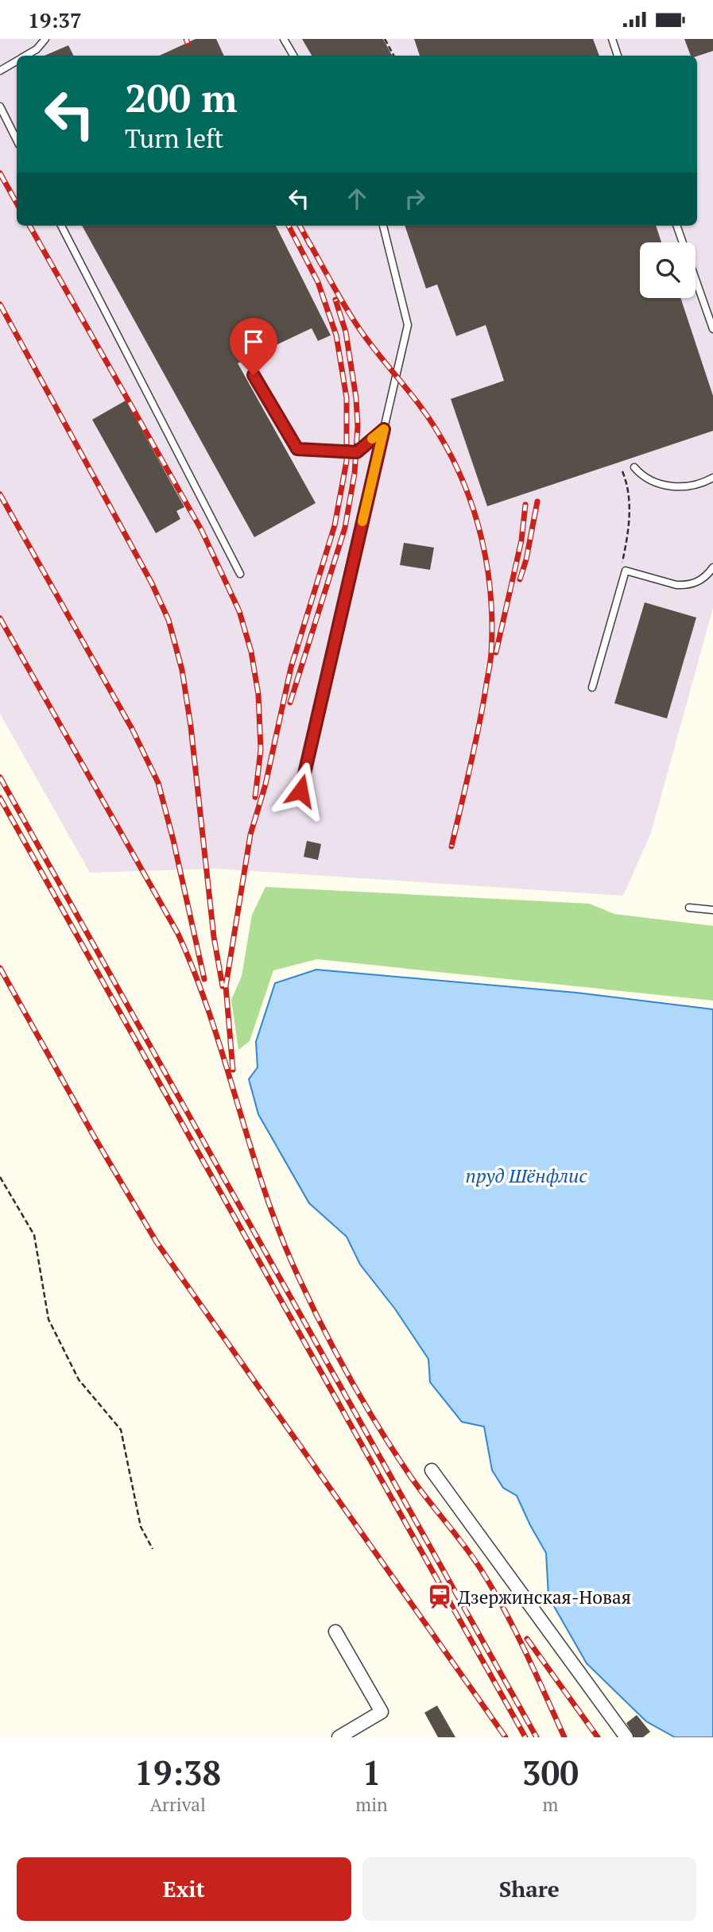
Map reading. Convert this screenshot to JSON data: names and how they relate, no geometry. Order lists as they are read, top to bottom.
{
  "water": ["пруд Шёнфлис"],
  "places": {
    "station": ["Дзержинская-Новая"]
  },
  "page": {
    "status": "19:37",
    "turn": ["200 m", "Turn left"],
    "eta": [
      "19:38",
      "Arrival",
      "1",
      "min",
      "300",
      "m"
    ],
    "buttons": ["Exit", "Share"]
  }
}
